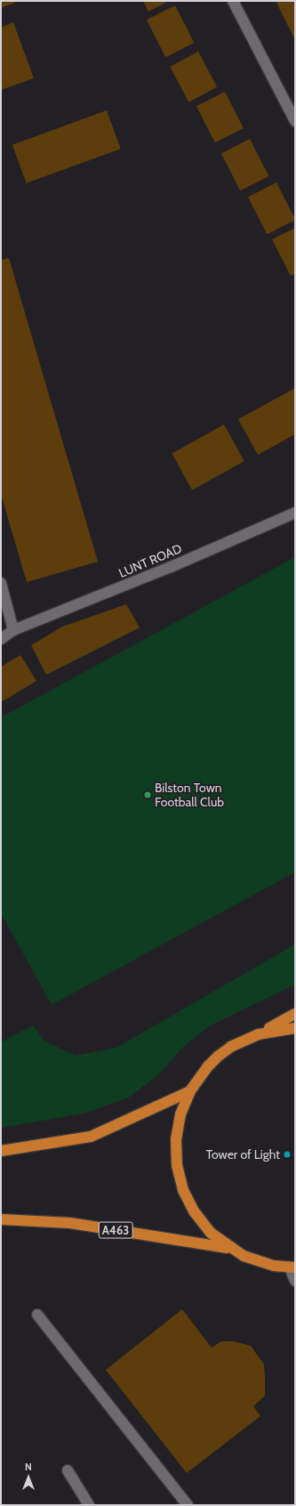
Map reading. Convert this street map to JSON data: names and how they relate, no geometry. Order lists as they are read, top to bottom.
{
  "streets": {
    "highway": ["A463"],
    "street": ["LUNT ROAD"]
  },
  "places": ["Bilston Town Football Club", "Tower of Light"],
  "north": "top"
}
